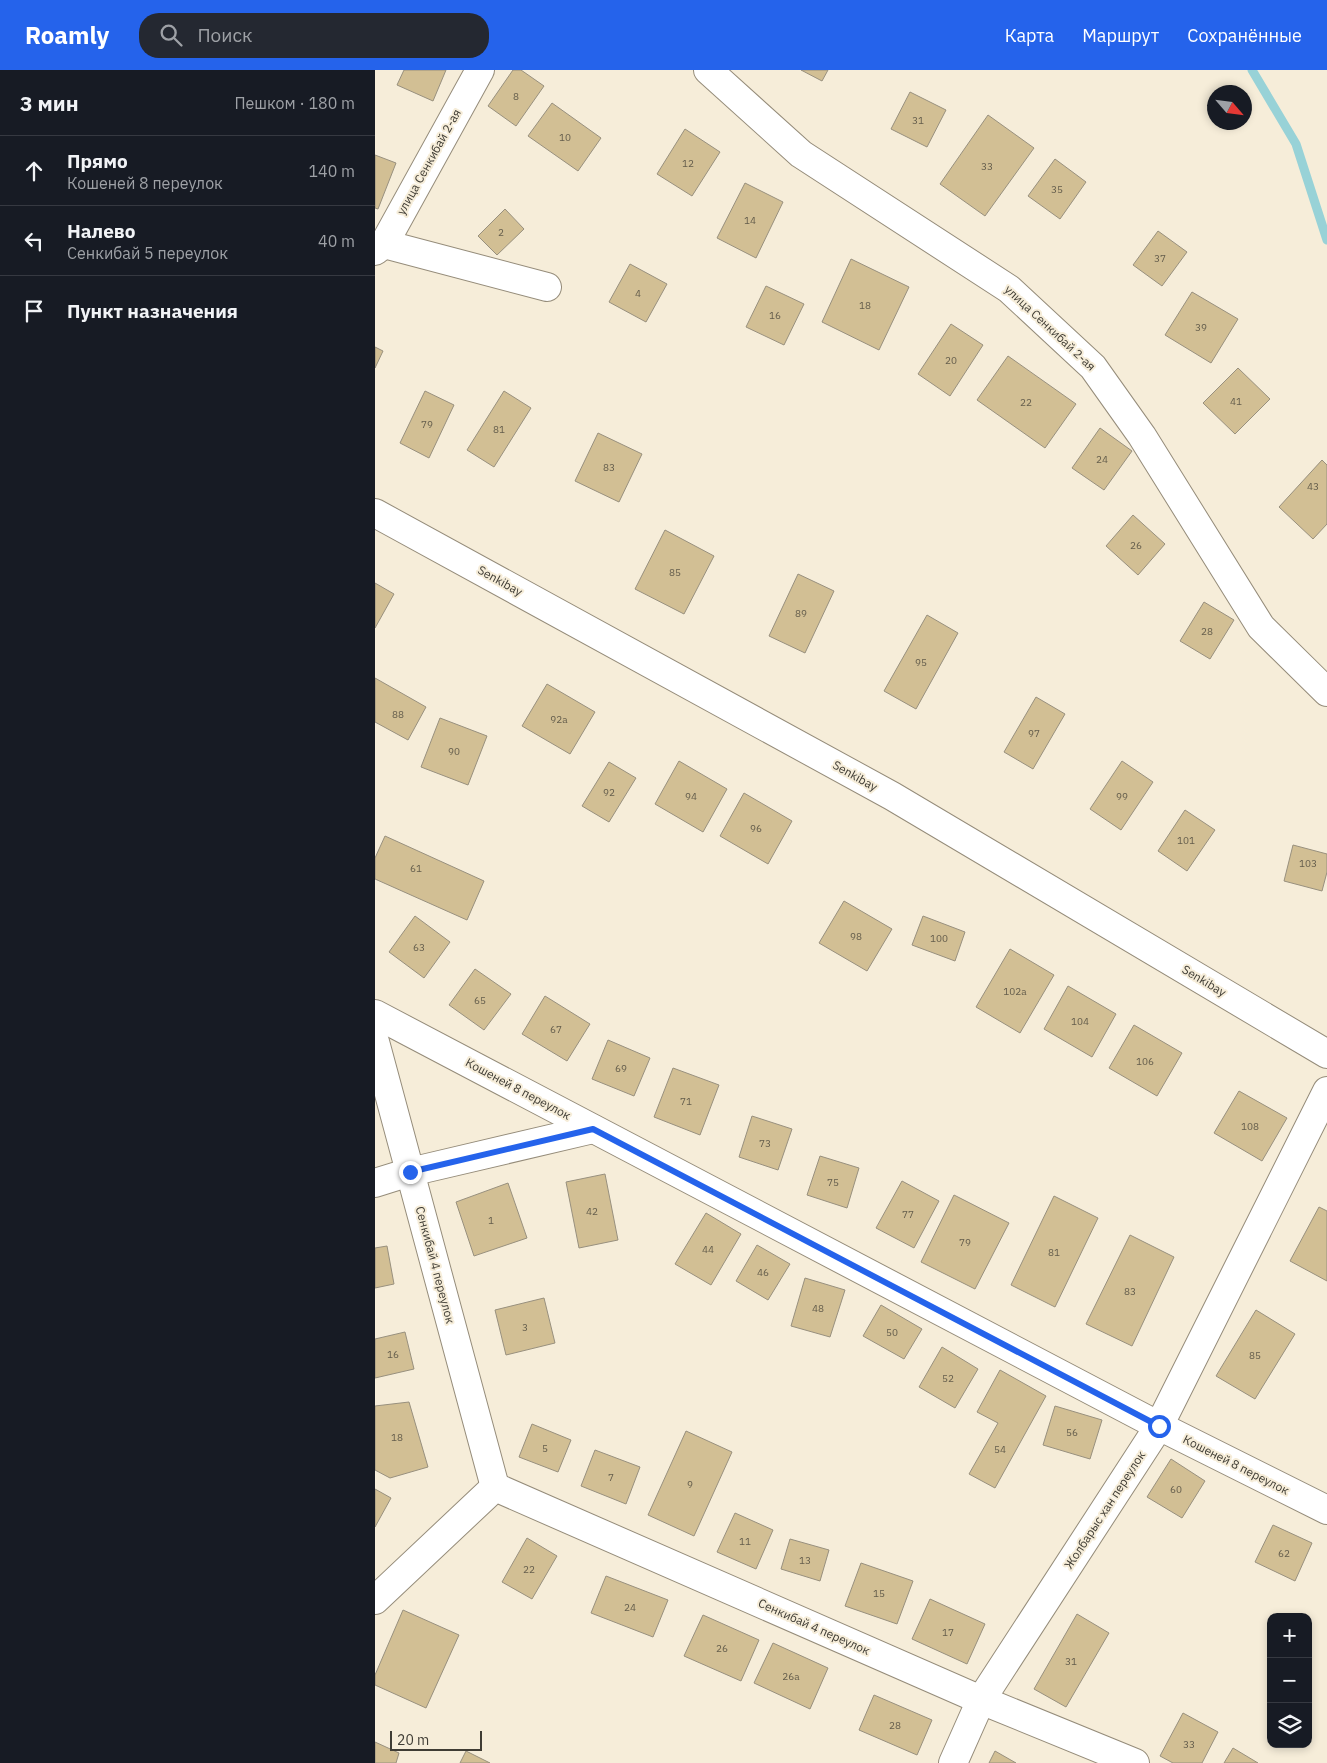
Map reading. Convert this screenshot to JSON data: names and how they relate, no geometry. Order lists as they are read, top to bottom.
{
  "streets": {
    "street": [
      "улица Сенкибай 2-ая",
      "Senkibay",
      "Кошеней 8 переулок",
      "Сенкибай 4 переулок",
      "Жолбарыс хан переулок"
    ]
  },
  "crossings": [
    ["Кошеней 8 переулок", "Жолбарыс хан переулок"],
    ["Сенкибай 4 переулок", "Жолбарыс хан переулок"]
  ],
  "house_numbers": [
    "8",
    "31",
    "10",
    "12",
    "33",
    "35",
    "14",
    "2",
    "37",
    "4",
    "18",
    "16",
    "39",
    "20",
    "41",
    "22",
    "79",
    "81",
    "24",
    "83",
    "43",
    "26",
    "85",
    "89",
    "28",
    "95",
    "88",
    "92а",
    "97",
    "90",
    "92",
    "94",
    "99",
    "96",
    "101",
    "103",
    "61",
    "98",
    "100",
    "63",
    "102а",
    "65",
    "104",
    "67",
    "106",
    "69",
    "71",
    "108",
    "73",
    "75",
    "42",
    "77",
    "1",
    "79",
    "44",
    "81",
    "46",
    "83",
    "48",
    "3",
    "50",
    "16",
    "85",
    "52",
    "56",
    "18",
    "5",
    "54",
    "7",
    "9",
    "60",
    "11",
    "62",
    "13",
    "22",
    "15",
    "24",
    "17",
    "26",
    "31",
    "26а",
    "28",
    "33"
  ],
  "scale_bar": "20 m",
  "north": "bottom right",
  "page": {
    "header": "Roamly",
    "search": "Поиск",
    "nav": ["Карта", "Маршрут", "Сохранённые"],
    "heading": ["3 мин", "Пешком · 180 m"],
    "list": [
      ["Прямо", "Кошеней 8 переулок", "140 m"],
      ["Налево", "Сенкибай 5 переулок", "40 m"],
      "Пункт назначения"
    ],
    "map_buttons": ["+", "−"],
    "scale": "20 m"
  }
}
